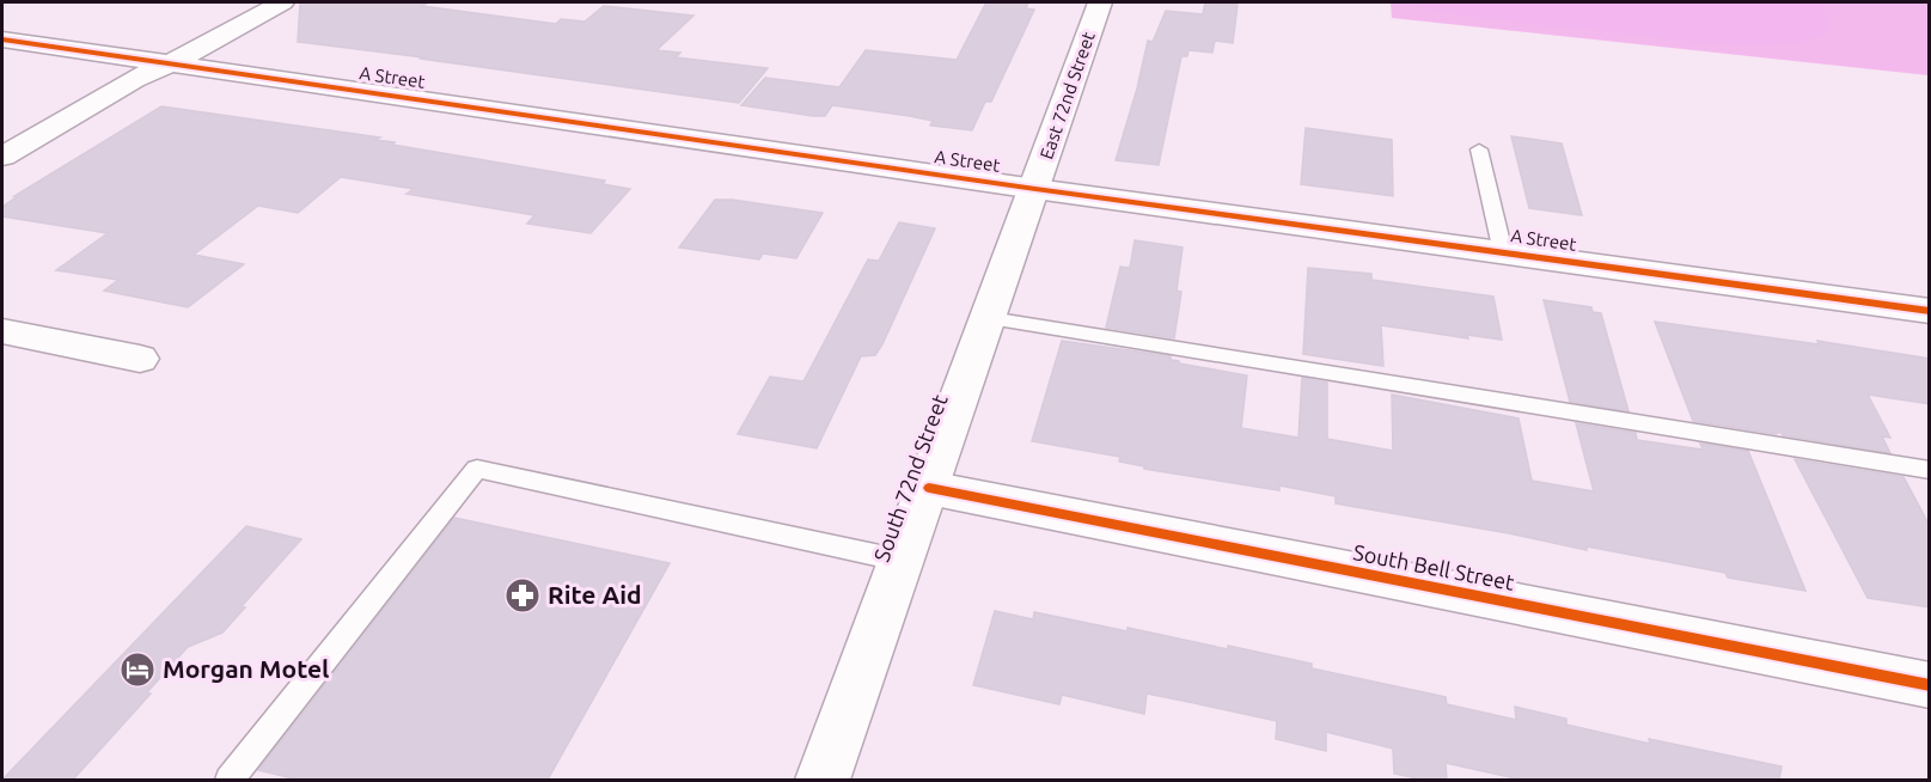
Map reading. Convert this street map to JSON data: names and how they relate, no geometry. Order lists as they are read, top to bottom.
{
  "streets": {
    "street": [
      "A Street",
      "East 72nd Street",
      "South 72nd Street",
      "South Bell Street"
    ]
  },
  "crossings": [
    ["A Street", "East 72nd Street"],
    ["A Street", "South 72nd Street"],
    ["East 72nd Street", "South 72nd Street"],
    ["South 72nd Street", "South Bell Street"]
  ],
  "places": {
    "pharmacy": ["Rite Aid"],
    "hotel": ["Morgan Motel"]
  }
}
